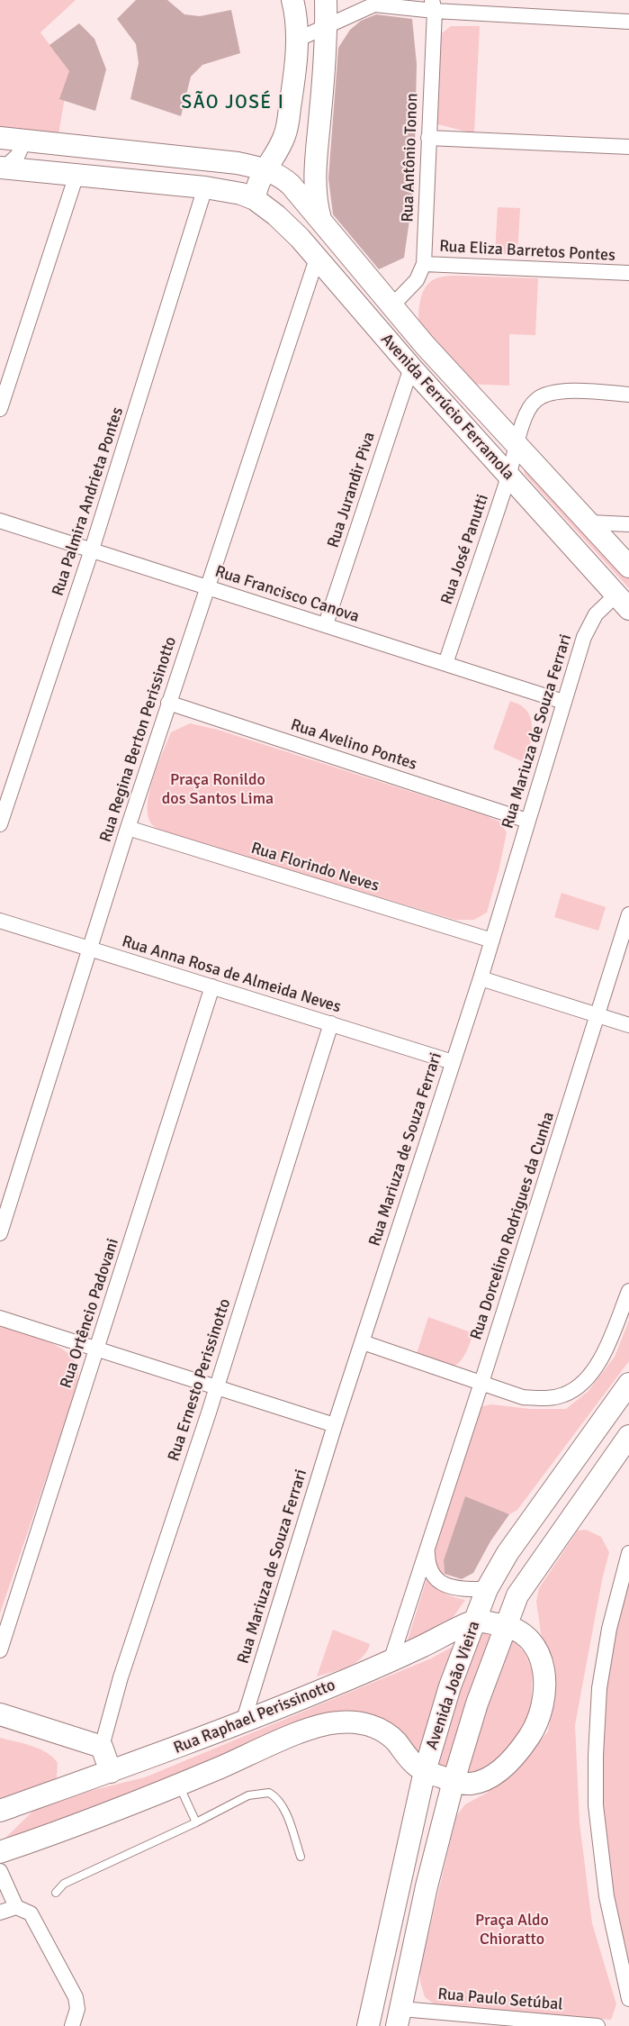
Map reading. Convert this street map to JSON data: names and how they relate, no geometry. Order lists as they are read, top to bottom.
{
  "streets": {
    "street": [
      "Rua Antônio Tonon",
      "Rua Eliza Barretos Pontes",
      "Avenida Ferrúcio Ferramola",
      "Rua Jurandir Piva",
      "Rua Palmira Andrieta Pontes",
      "Rua José Panutti",
      "Rua Francisco Canova",
      "Rua Mariuza de Souza Ferrari",
      "Rua Regina Berton Perissinotto",
      "Rua Avelino Pontes",
      "Rua Florindo Neves",
      "Rua Anna Rosa de Almeida Neves",
      "Rua Dorcelino Rodrigues da Cunha",
      "Rua Ortêncio Padovani",
      "Rua Ernesto Perissinotto",
      "Avenida João Vieira",
      "Rua Raphael Perissinotto",
      "Rua Paulo Setúbal"
    ]
  },
  "crossings": [
    ["Rua Antônio Tonon", "Rua Eliza Barretos Pontes"],
    ["Rua Antônio Tonon", "Avenida Ferrúcio Ferramola"],
    ["Avenida Ferrúcio Ferramola", "Rua Jurandir Piva"],
    ["Avenida Ferrúcio Ferramola", "Rua José Panutti"],
    ["Avenida Ferrúcio Ferramola", "Rua Mariuza de Souza Ferrari"],
    ["Avenida Ferrúcio Ferramola", "Rua Regina Berton Perissinotto"],
    ["Rua Jurandir Piva", "Rua Francisco Canova"],
    ["Rua Palmira Andrieta Pontes", "Rua Francisco Canova"],
    ["Rua José Panutti", "Rua Francisco Canova"],
    ["Rua Francisco Canova", "Rua Mariuza de Souza Ferrari"],
    ["Rua Francisco Canova", "Rua Regina Berton Perissinotto"],
    ["Rua Mariuza de Souza Ferrari", "Rua Avelino Pontes"],
    ["Rua Mariuza de Souza Ferrari", "Rua Florindo Neves"],
    ["Rua Mariuza de Souza Ferrari", "Rua Anna Rosa de Almeida Neves"],
    ["Rua Mariuza de Souza Ferrari", "Rua Raphael Perissinotto"],
    ["Rua Regina Berton Perissinotto", "Rua Avelino Pontes"],
    ["Rua Regina Berton Perissinotto", "Rua Florindo Neves"],
    ["Rua Regina Berton Perissinotto", "Rua Anna Rosa de Almeida Neves"],
    ["Rua Anna Rosa de Almeida Neves", "Rua Ortêncio Padovani"],
    ["Rua Anna Rosa de Almeida Neves", "Rua Ernesto Perissinotto"],
    ["Rua Dorcelino Rodrigues da Cunha", "Avenida João Vieira"],
    ["Rua Dorcelino Rodrigues da Cunha", "Rua Raphael Perissinotto"],
    ["Avenida João Vieira", "Rua Raphael Perissinotto"],
    ["Avenida João Vieira", "Rua Paulo Setúbal"]
  ],
  "districts": ["SÃO JOSÉ I"],
  "parks": ["Praça Ronildo dos Santos Lima", "Praça Aldo Chioratto"]
}
